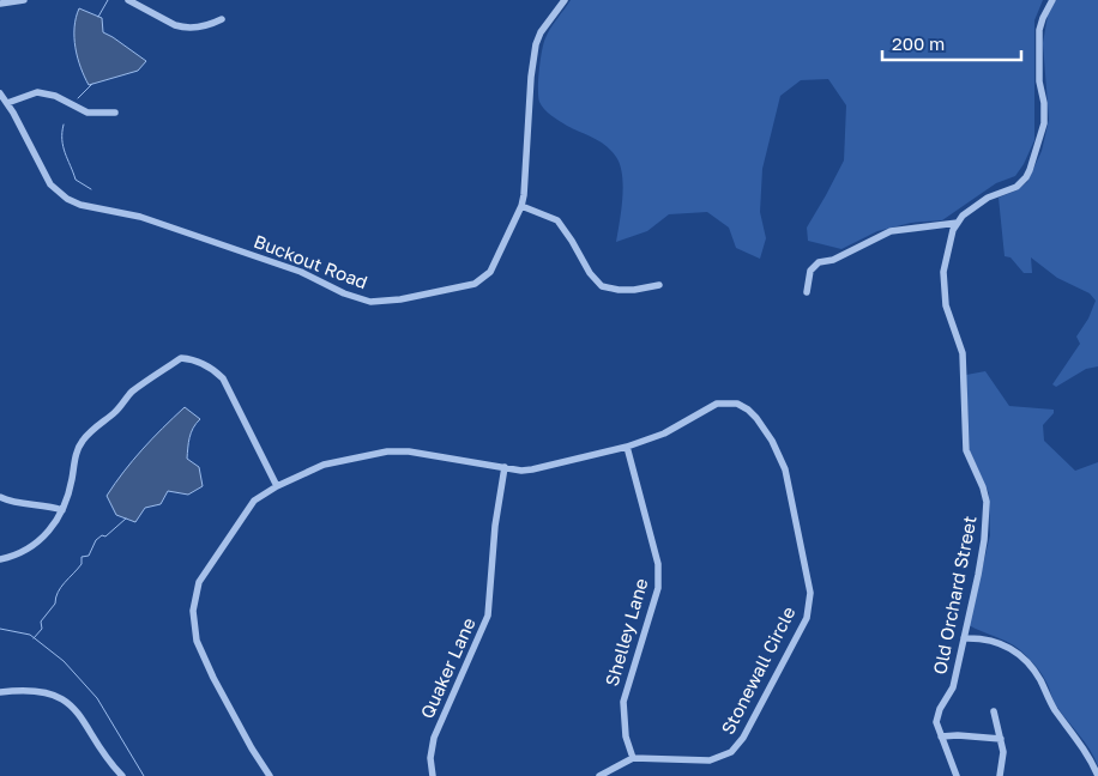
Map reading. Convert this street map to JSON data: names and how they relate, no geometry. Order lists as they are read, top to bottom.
{
  "streets": {
    "street": [
      "Buckout Road",
      "Old Orchard Street",
      "Shelley Lane",
      "Quaker Lane",
      "Stonewall Circle"
    ]
  },
  "crossings": [
    ["Shelley Lane", "Stonewall Circle"],
    ["Quaker Lane", "Stonewall Circle"]
  ],
  "scale_bar": "200 m"
}
